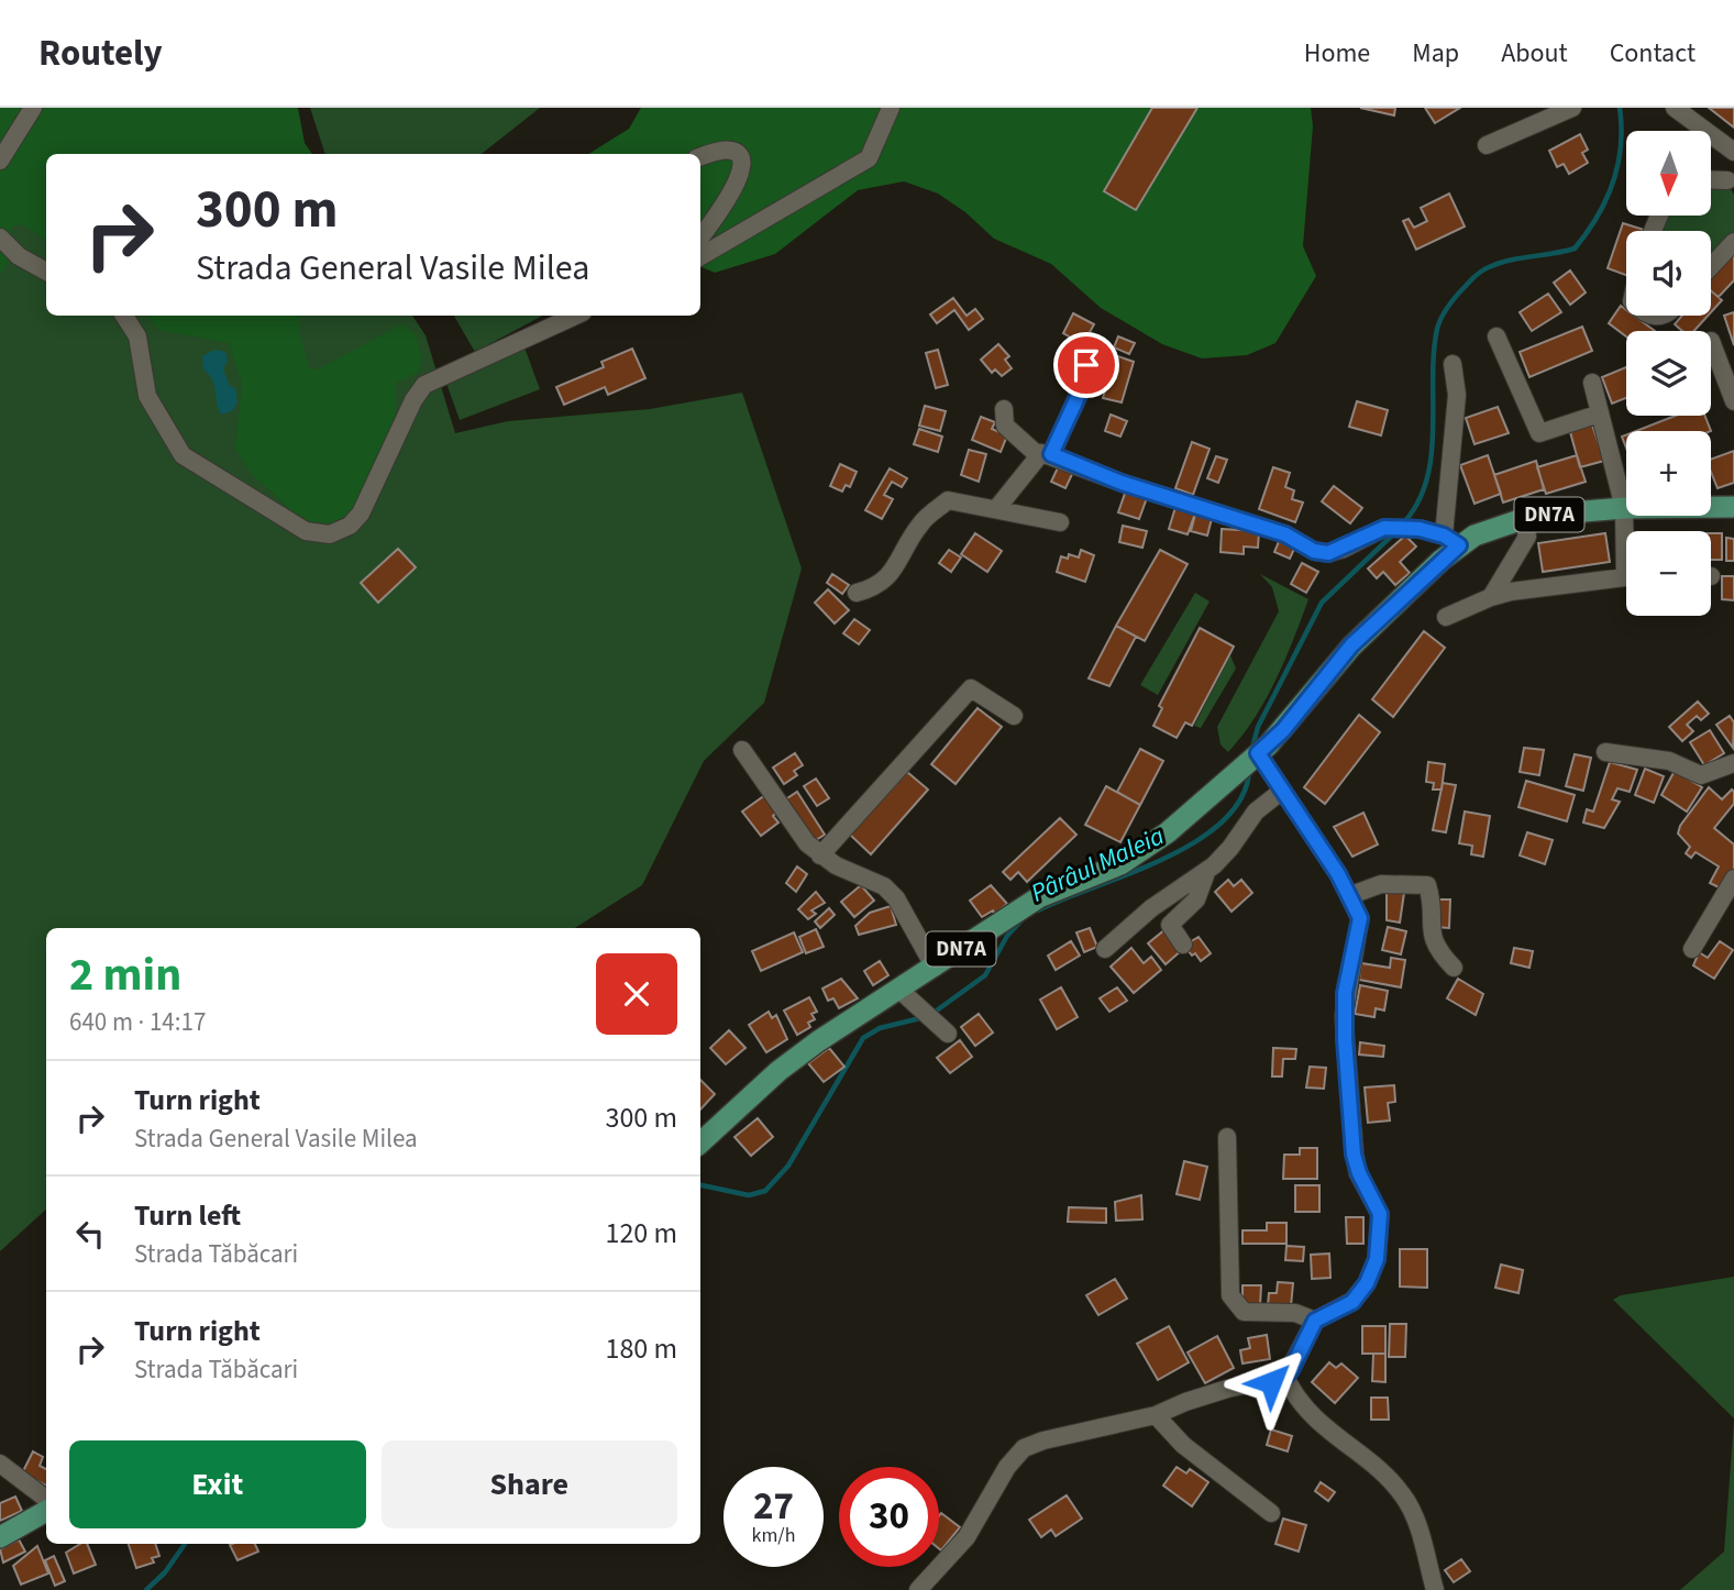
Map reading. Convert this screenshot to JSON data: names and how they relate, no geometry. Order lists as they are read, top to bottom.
{
  "streets": {
    "main road": ["DN7A"]
  },
  "water": ["Pârâul Maleia"],
  "north": "bottom",
  "page": {
    "header": "Routely",
    "nav": [
      "Home",
      "Map",
      "About",
      "Contact"
    ],
    "map_buttons": ["+", "−"],
    "turn": ["300 m", "Strada General Vasile Milea"],
    "heading": ["2 min", "640 m · 14:17"],
    "list": [
      {
        "name": "Turn right",
        "note": "Strada General Vasile Milea",
        "value": "300 m"
      },
      {
        "name": "Turn left",
        "note": "Strada Tăbăcari",
        "value": "120 m"
      },
      {
        "name": "Turn right",
        "note": "Strada Tăbăcari",
        "value": "180 m"
      }
    ],
    "buttons": ["Exit", "Share"],
    "speed": "27 km/h",
    "limit": "30"
  }
}
